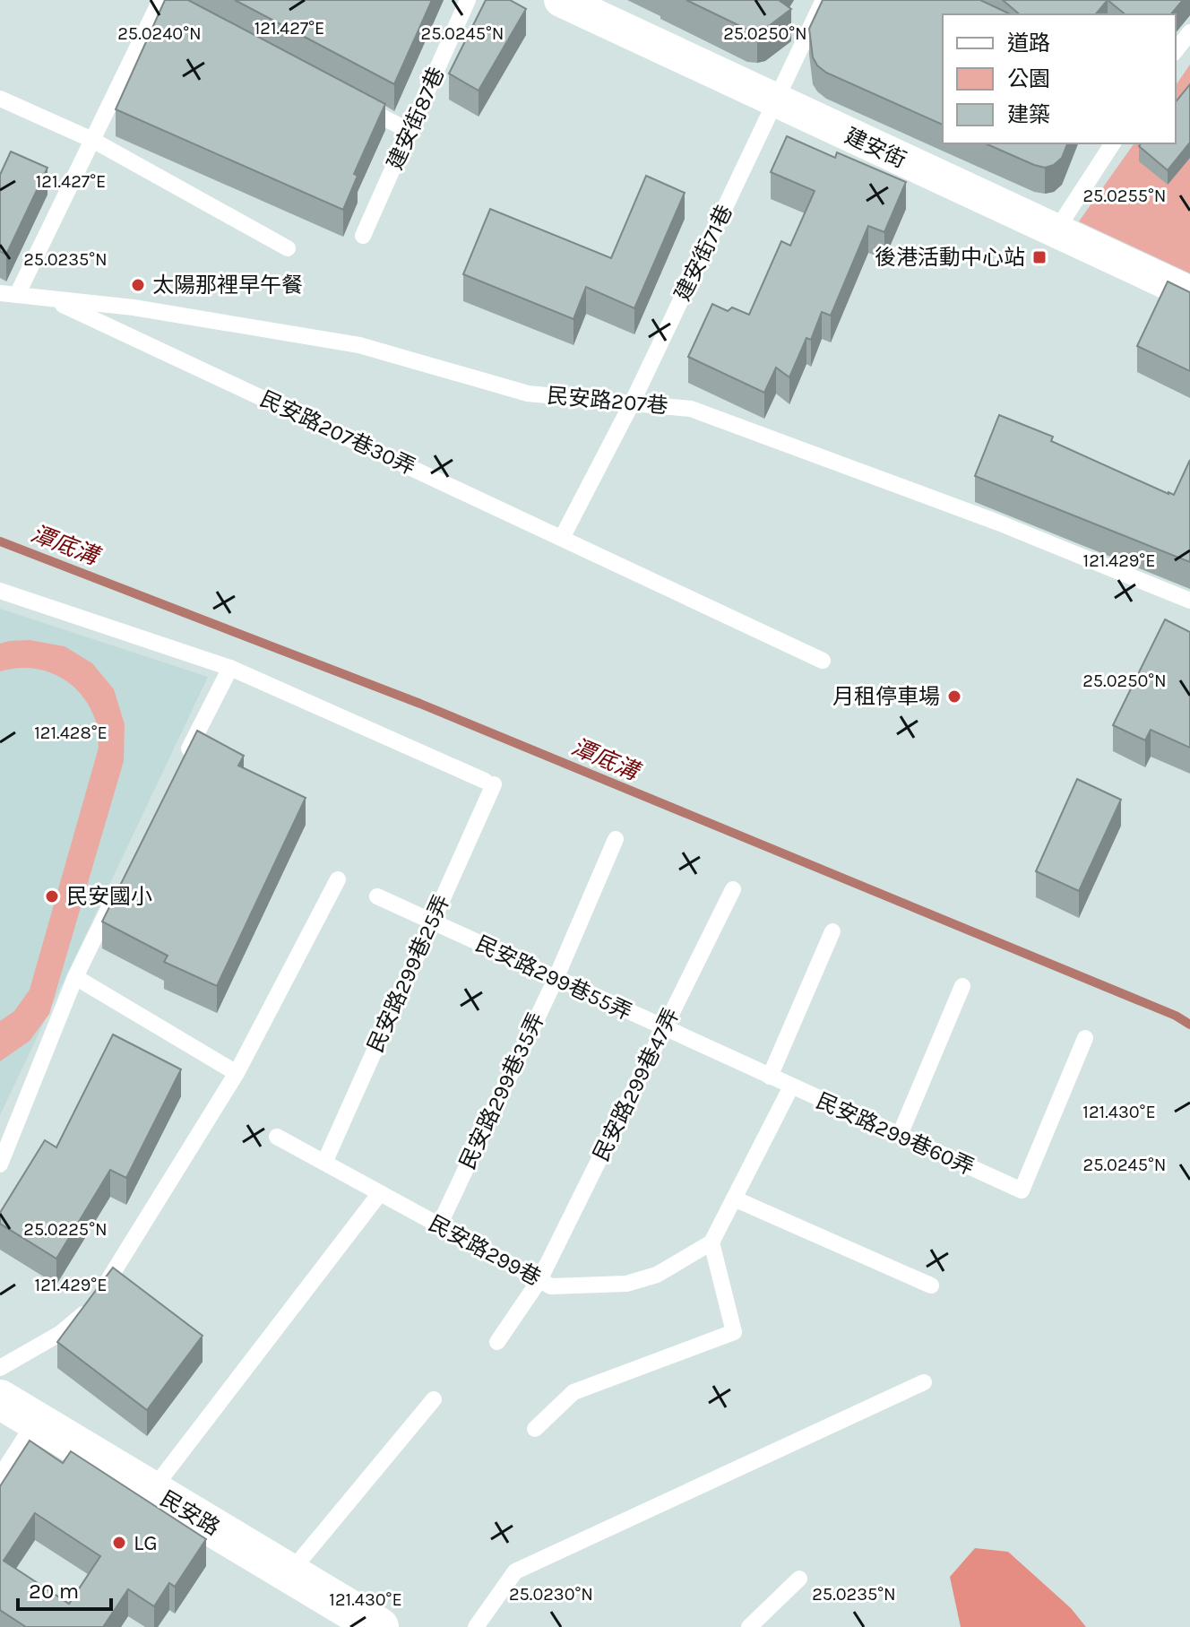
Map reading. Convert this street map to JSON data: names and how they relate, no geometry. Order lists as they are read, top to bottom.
{
  "streets": {
    "street": ["建安街", "民安路"],
    "lane": [
      "建安街87巷",
      "建安街71巷",
      "民安路207巷",
      "民安路207巷30弄",
      "民安路299巷25弄",
      "民安路299巷55弄",
      "民安路299巷47弄",
      "民安路299巷35弄",
      "民安路299巷60弄",
      "民安路299巷"
    ]
  },
  "crossings": [
    ["建安街", "建安街71巷"],
    ["建安街71巷", "民安路207巷"],
    ["建安街71巷", "民安路207巷30弄"],
    ["民安路207巷", "民安路207巷30弄"],
    ["民安路299巷25弄", "民安路299巷55弄"],
    ["民安路299巷25弄", "民安路299巷"],
    ["民安路299巷55弄", "民安路299巷47弄"],
    ["民安路299巷55弄", "民安路299巷35弄"],
    ["民安路299巷55弄", "民安路299巷60弄"],
    ["民安路299巷47弄", "民安路299巷"],
    ["民安路299巷35弄", "民安路299巷"]
  ],
  "water": ["潭底溝"],
  "places": {
    "transit": ["後港活動中心站"],
    "other": [
      "太陽那裡早午餐",
      "月租停車場",
      "民安國小",
      "LG"
    ]
  },
  "legend": ["道路", "公園", "建築"],
  "scale_bar": "20 m",
  "coordinates": [
    "121.427°E",
    "25.0250°N",
    "25.0240°N",
    "25.0245°N",
    "25.0255°N",
    "25.0235°N",
    "121.429°E",
    "121.428°E",
    "121.430°E",
    "25.0225°N",
    "25.0230°N"
  ]
}
